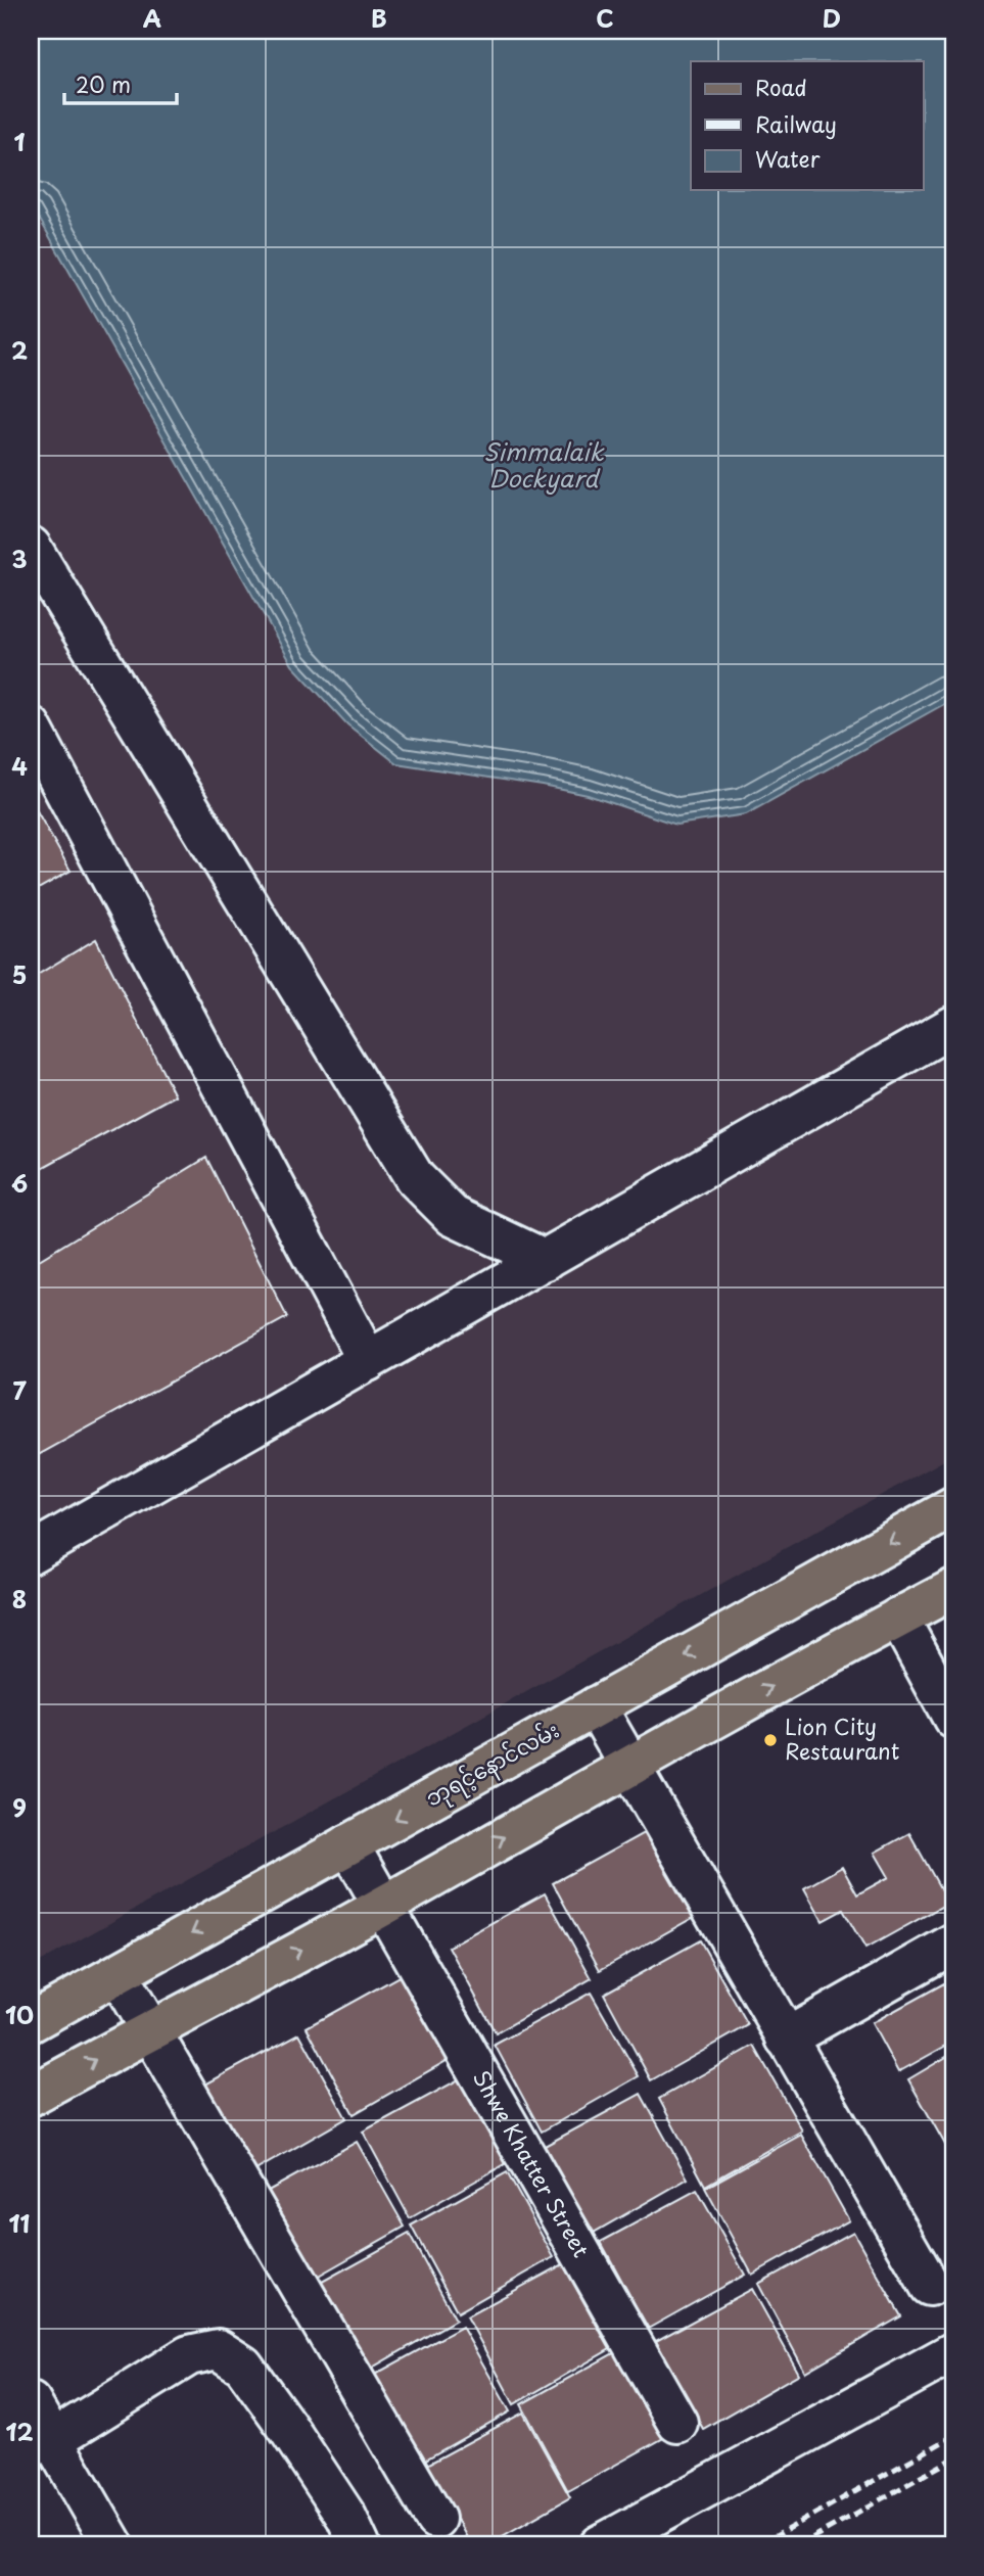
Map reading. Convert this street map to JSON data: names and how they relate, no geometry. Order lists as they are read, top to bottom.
{
  "streets": {
    "main road": ["ဘုရင့်နောင်လမ်း"],
    "street": ["Shwe Khatter Street"]
  },
  "crossings": [
    ["ဘုရင့်နောင်လမ်း", "Shwe Khatter Street"]
  ],
  "water": ["Simmalaik Dockyard"],
  "places": ["Lion City Restaurant"],
  "legend": ["Road", "Railway", "Water"],
  "scale_bar": "20 m",
  "grid": {
    "columns": [
      "A",
      "B",
      "C",
      "D"
    ],
    "rows": [
      "1",
      "2",
      "3",
      "4",
      "5",
      "6",
      "7",
      "8",
      "9",
      "10",
      "11",
      "12"
    ]
  }
}
